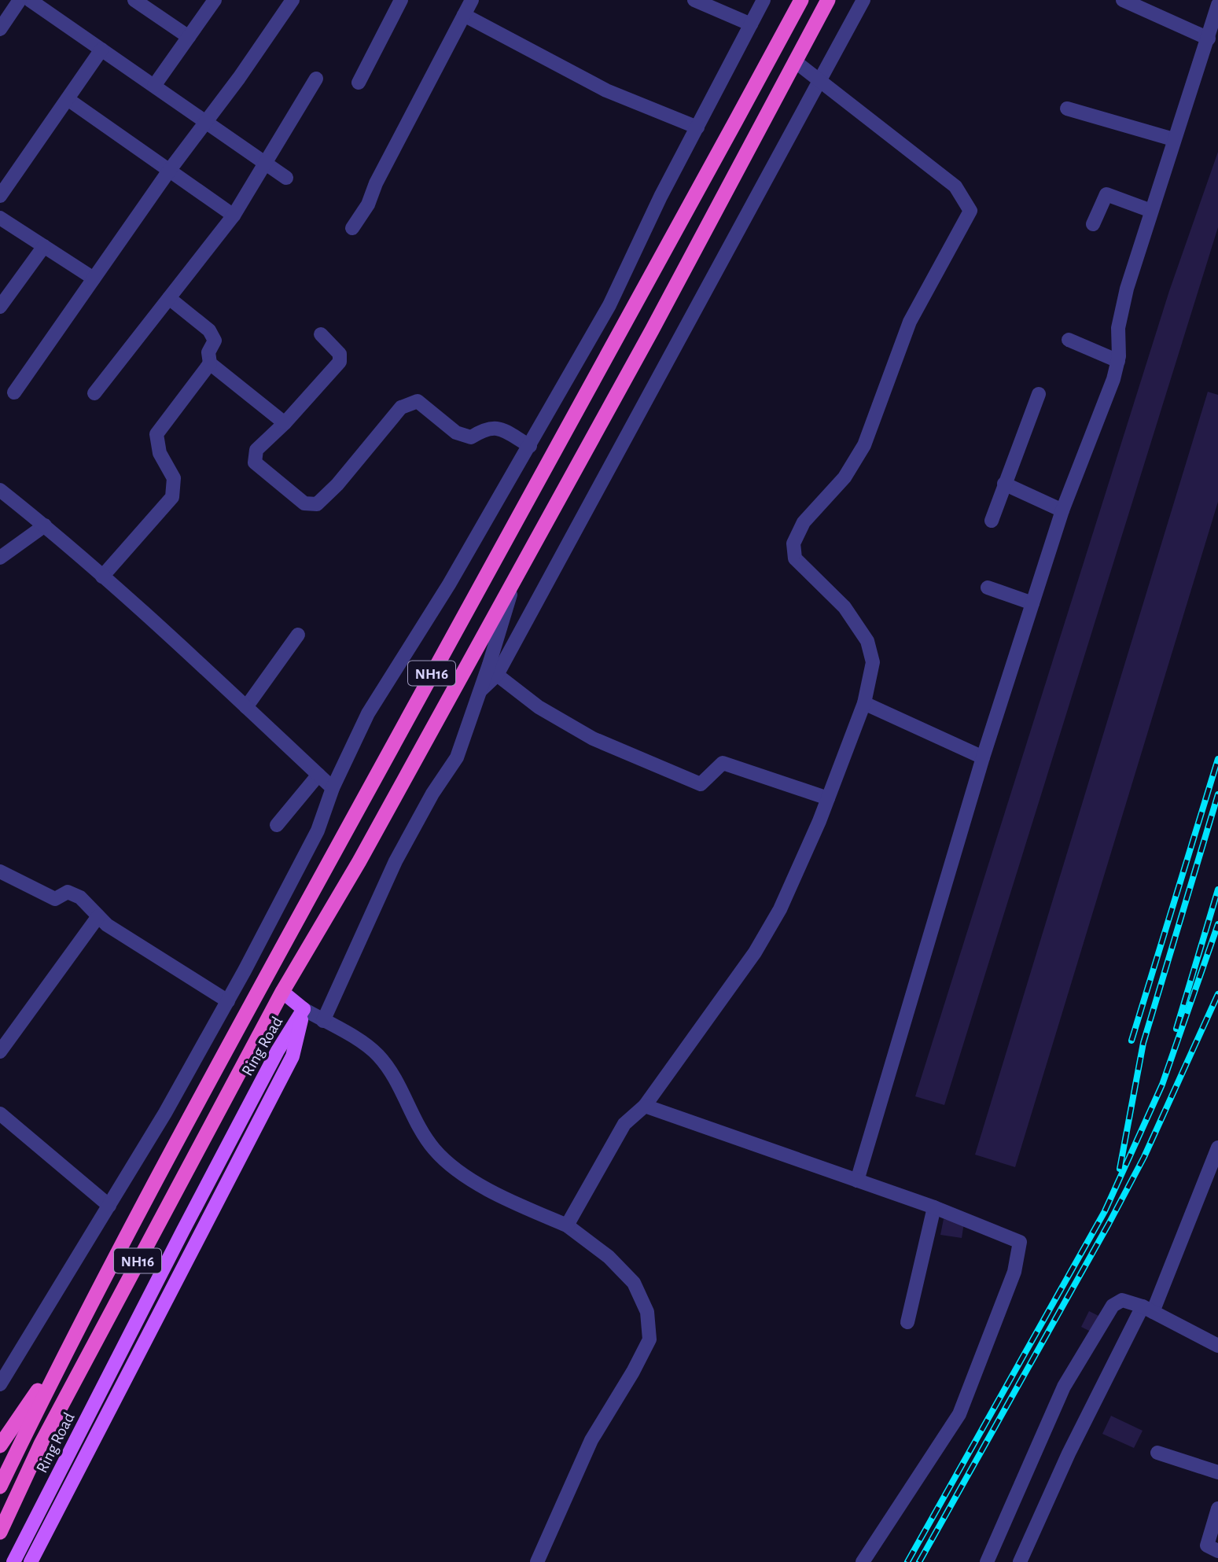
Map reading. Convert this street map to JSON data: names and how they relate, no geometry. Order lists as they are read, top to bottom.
{
  "streets": {
    "highway": ["NH16"],
    "main road": ["Ring Road"]
  }
}
